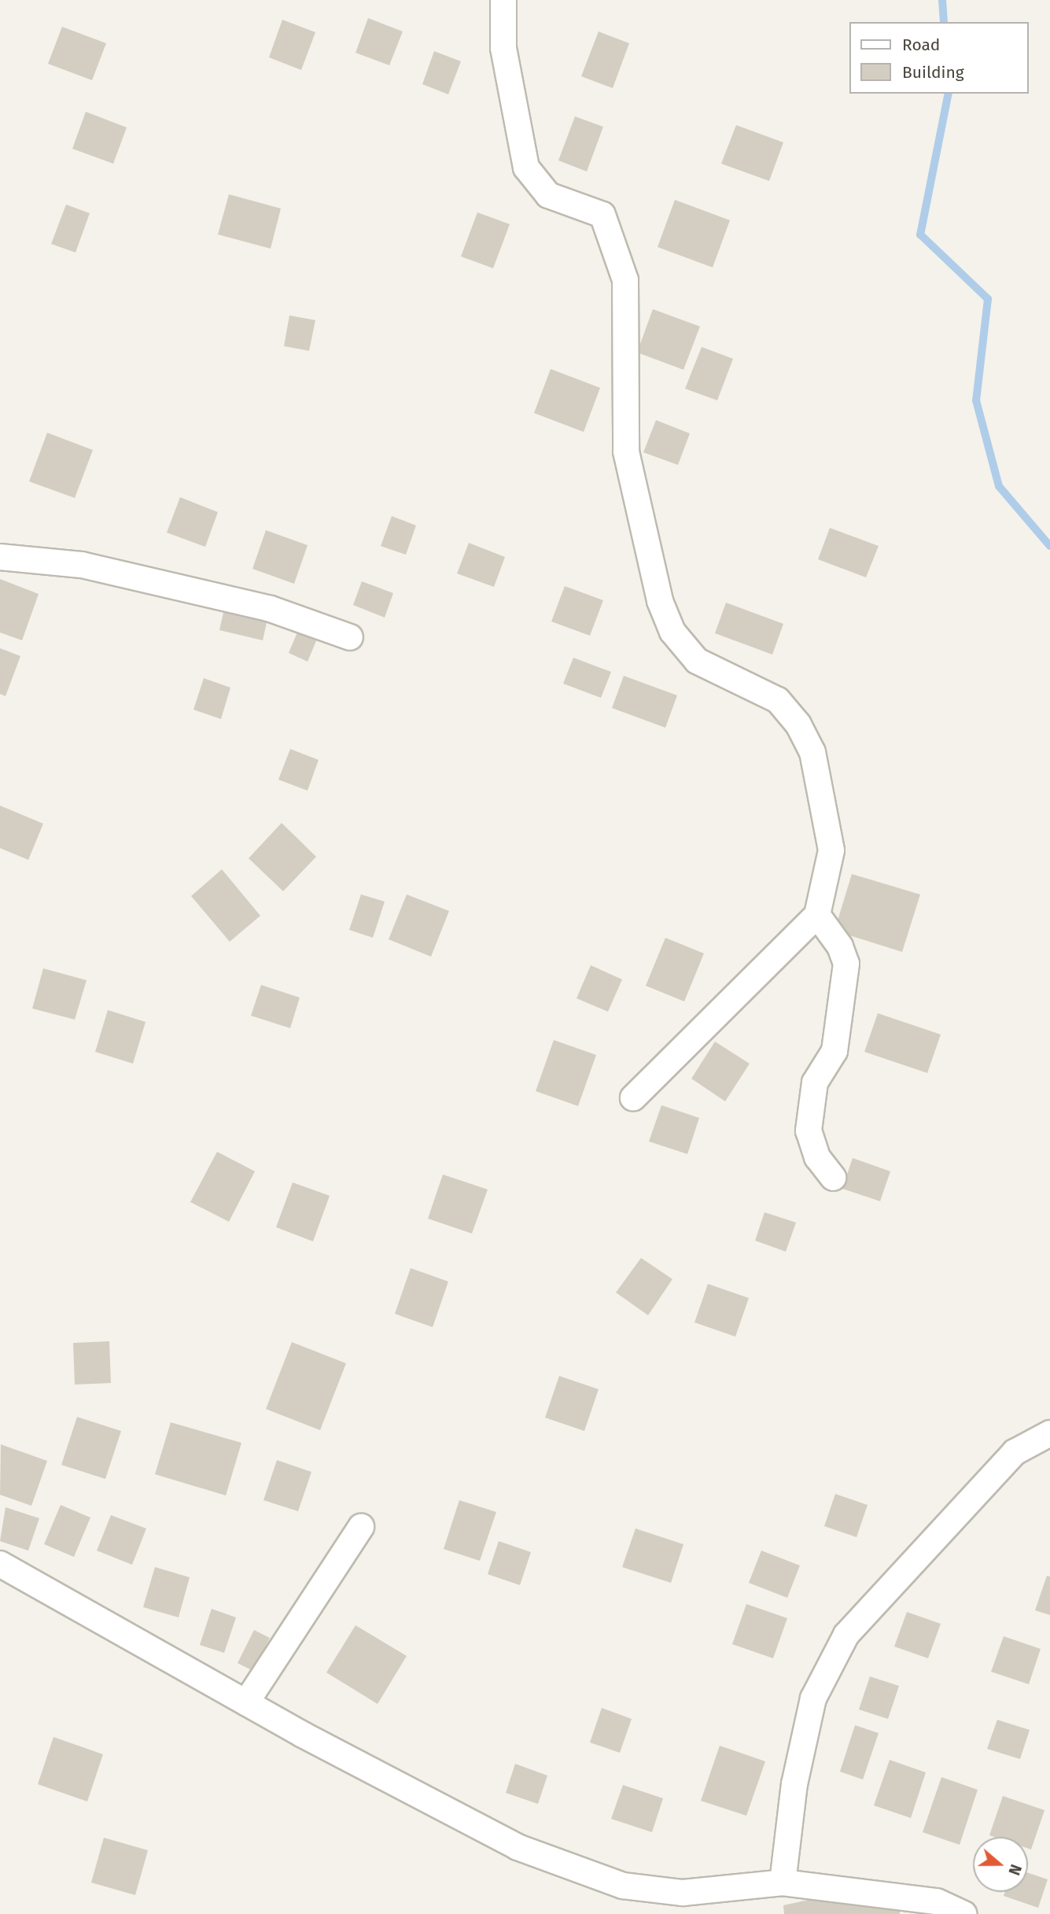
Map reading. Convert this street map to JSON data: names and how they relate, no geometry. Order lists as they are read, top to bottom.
{
  "legend": ["Road", "Building"],
  "north": "right"
}
